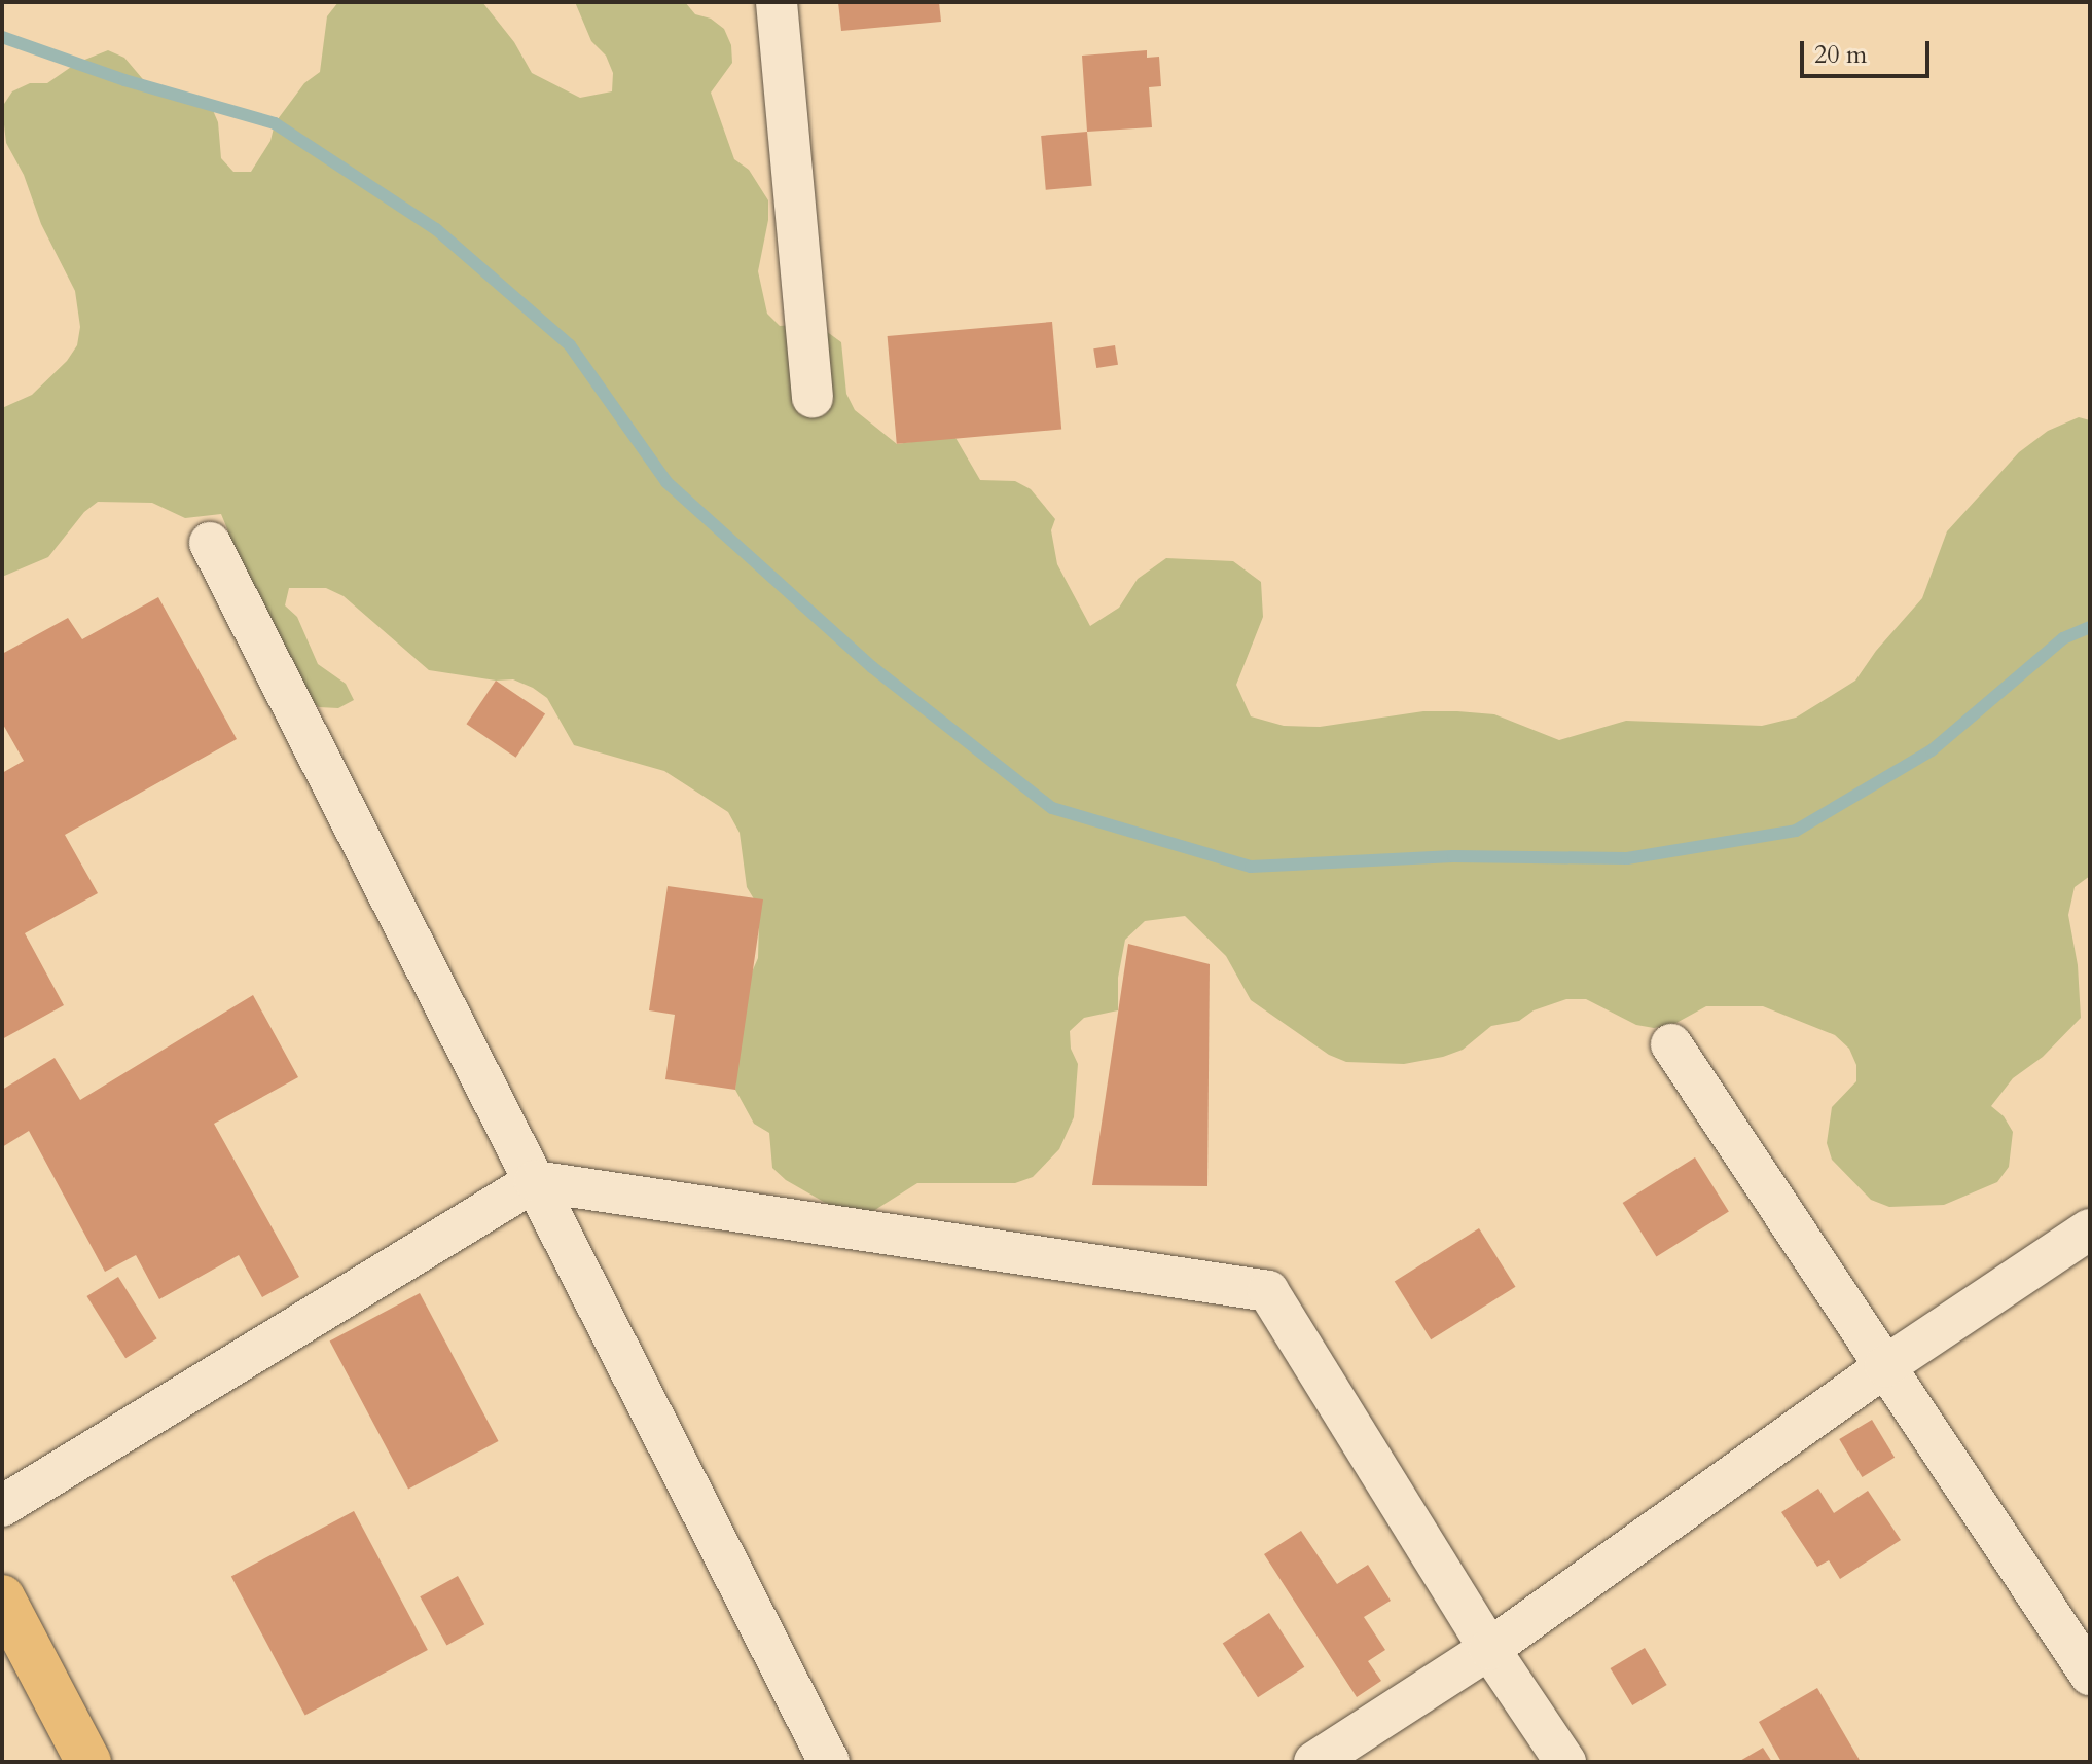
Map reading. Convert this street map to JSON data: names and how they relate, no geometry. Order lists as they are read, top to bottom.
{
  "scale_bar": "20 m"
}
